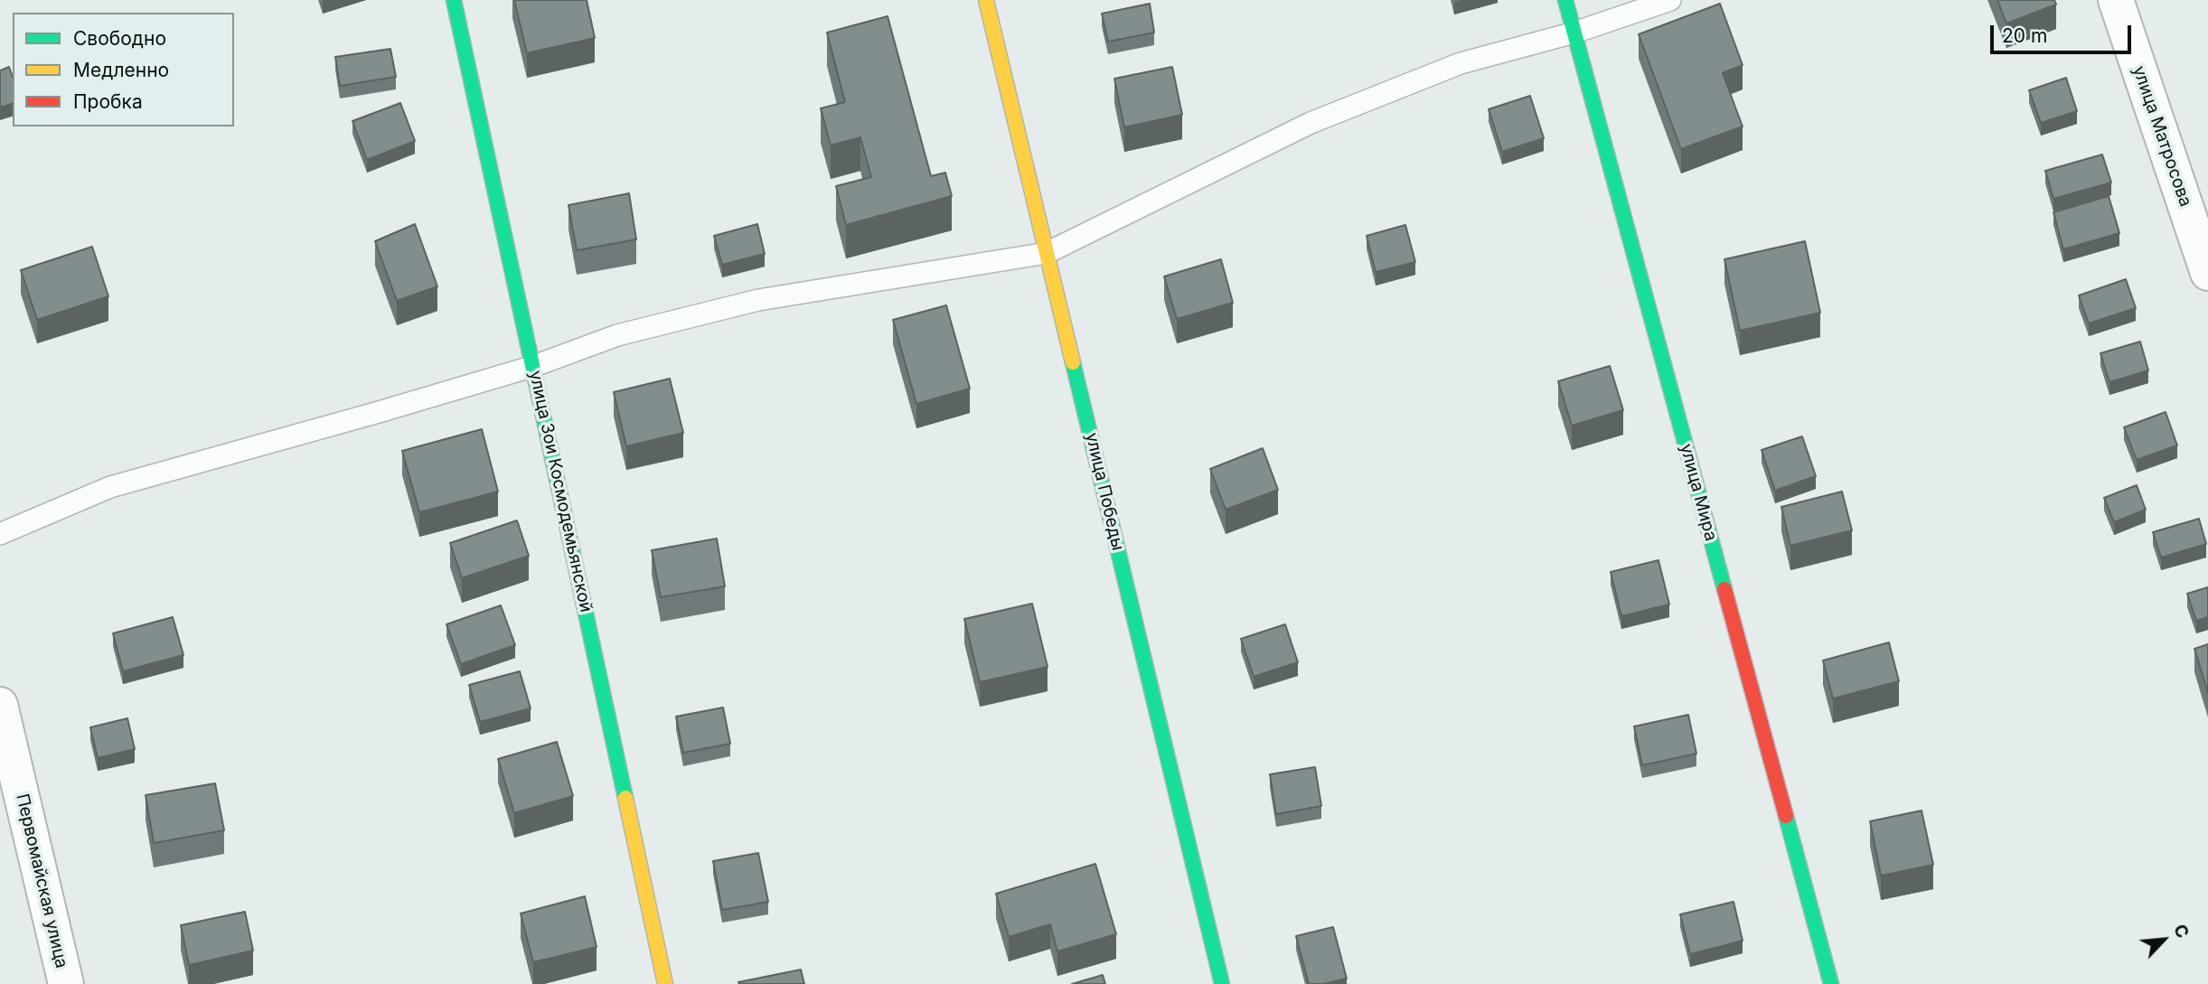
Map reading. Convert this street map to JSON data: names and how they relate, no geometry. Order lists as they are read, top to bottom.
{
  "streets": {
    "street": [
      "улица Матросова",
      "улица Зои Космодемьянской",
      "улица Победы",
      "улица Мира",
      "Первомайская улица"
    ]
  },
  "legend": ["Свободно", "Медленно", "Пробка"],
  "scale_bar": "20 m",
  "north": "top right"
}
